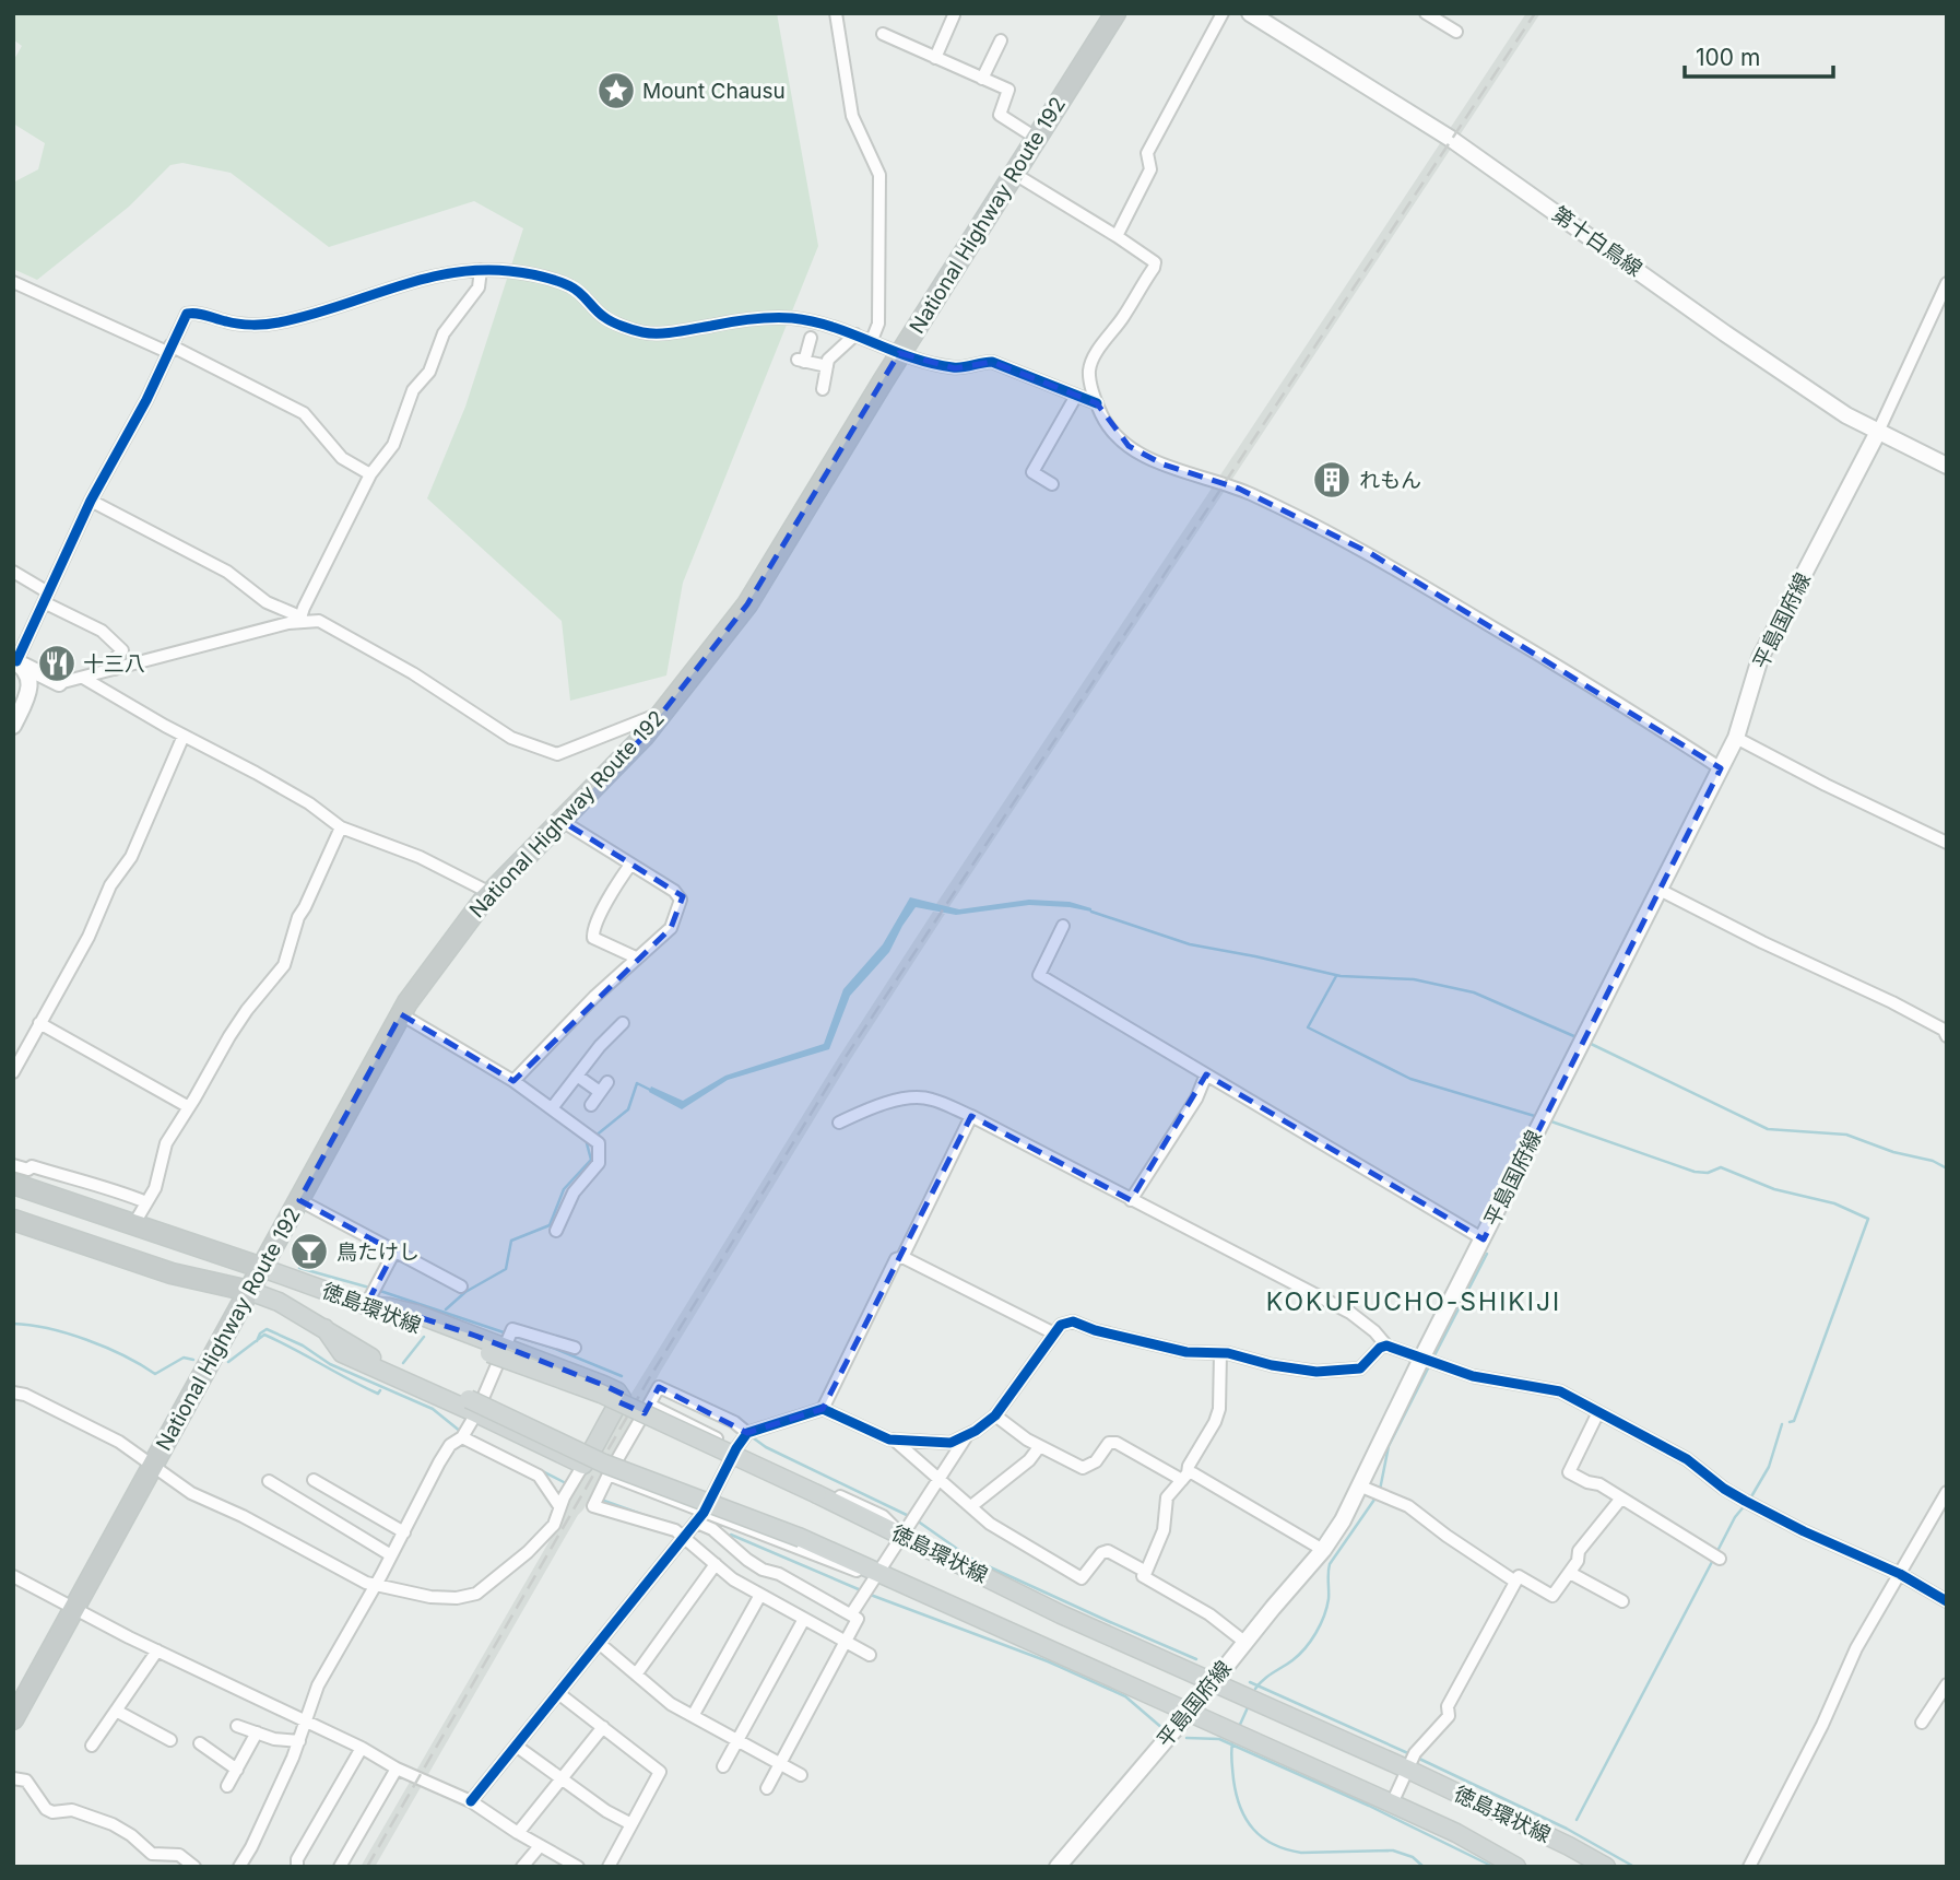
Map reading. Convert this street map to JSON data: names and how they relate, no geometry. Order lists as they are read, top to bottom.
{
  "streets": {
    "highway": ["National Highway Route 192"],
    "main road": ["第十白鳥線", "平島国府線", "徳島環状線"]
  },
  "crossings": [
    ["National Highway Route 192", "徳島環状線"],
    ["第十白鳥線", "平島国府線"],
    ["平島国府線", "徳島環状線"]
  ],
  "districts": ["KOKUFUCHO-SHIKIJI"],
  "places": {
    "place": ["Mount Chausu"],
    "building": ["れもん"],
    "restaurant": ["十三八"],
    "bar": ["鳥たけし"]
  },
  "scale_bar": "100 m"
}
